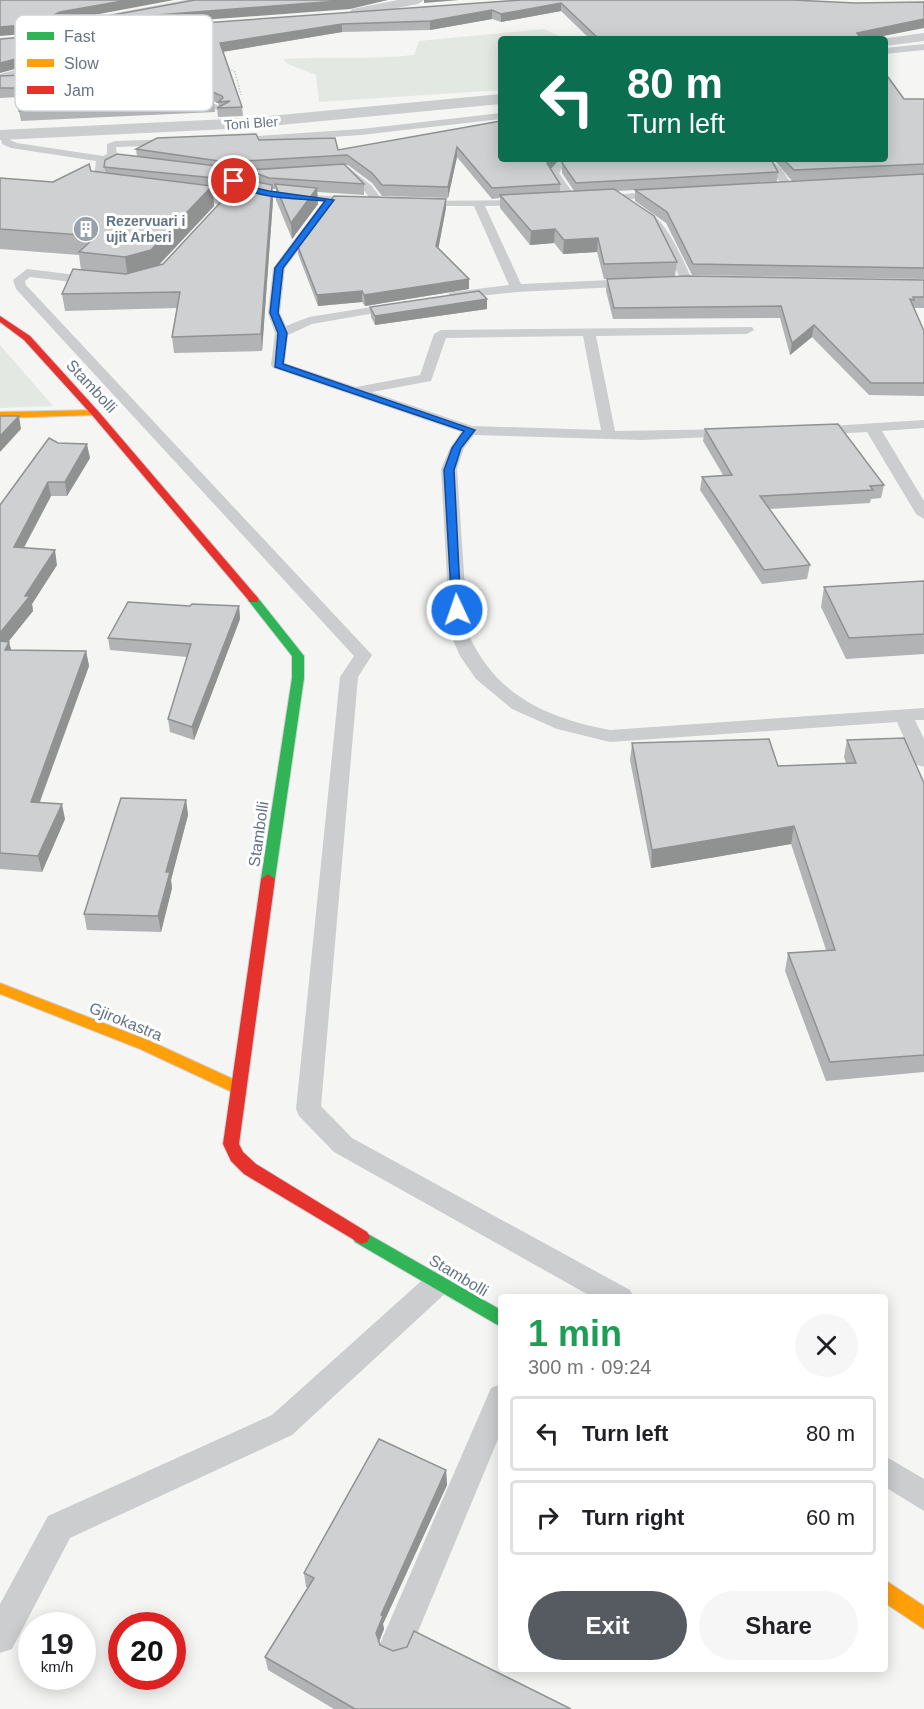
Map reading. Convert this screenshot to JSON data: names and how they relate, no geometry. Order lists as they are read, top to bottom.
{
  "streets": {
    "street": ["Toni Bler", "Stambolli", "Gjirokastra"]
  },
  "crossings": [
    ["Stambolli", "Gjirokastra"]
  ],
  "places": {
    "building": ["Rezervuari i ujit Arberi"]
  },
  "legend": ["Fast", "Slow", "Jam"],
  "page": {
    "turn": ["80 m", "Turn left"],
    "heading": ["1 min", "300 m · 09:24"],
    "list": [
      {
        "name": "Turn left",
        "value": "80 m"
      },
      {
        "name": "Turn right",
        "value": "60 m"
      }
    ],
    "buttons": ["Exit", "Share"],
    "speed": "19 km/h",
    "limit": "20"
  }
}
